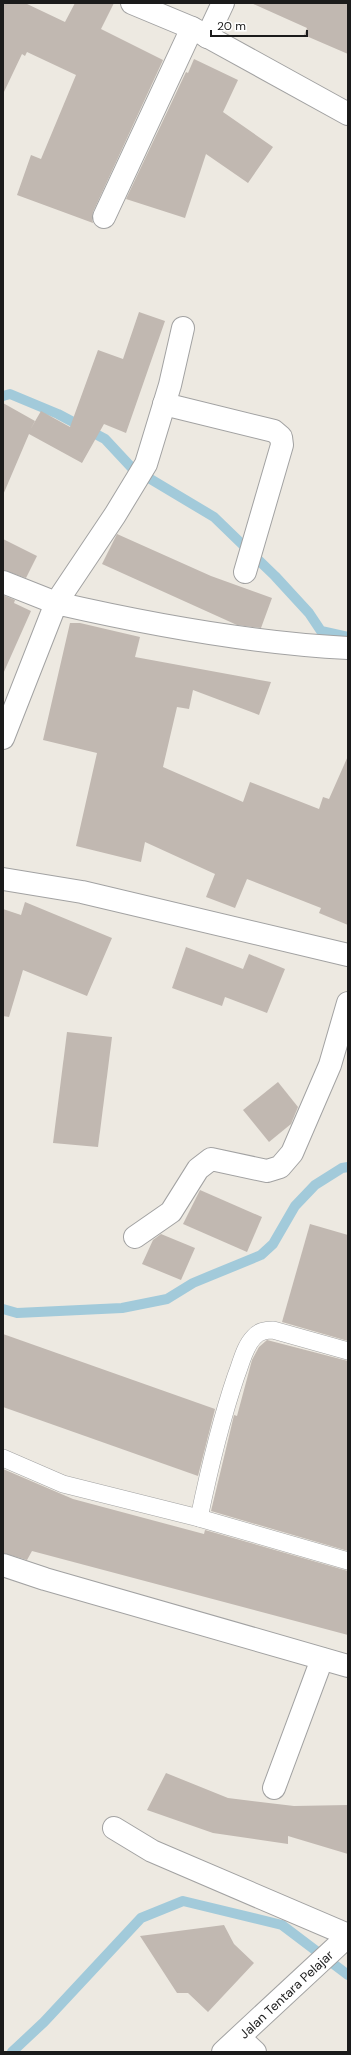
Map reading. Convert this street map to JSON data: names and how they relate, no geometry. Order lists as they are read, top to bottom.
{
  "streets": {
    "street": ["Jalan Tentara Pelajar"]
  },
  "scale_bar": "20 m"
}
